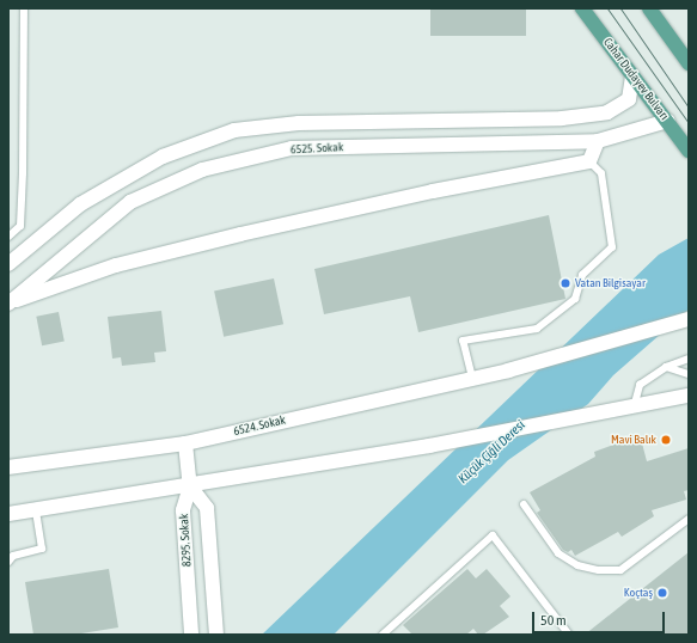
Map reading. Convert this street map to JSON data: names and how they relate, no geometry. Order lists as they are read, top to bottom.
{
  "streets": {
    "main road": ["Cahar Dudayev Bulvarı"],
    "street": ["6525. Sokak", "6524. Sokak", "8295. Sokak"]
  },
  "crossings": [
    ["Cahar Dudayev Bulvarı", "6525. Sokak"]
  ],
  "water": ["Küçük Çiğli Deresi"],
  "places": ["Vatan Bilgisayar", "Mavi Balık", "Koçtaş"],
  "scale_bar": "50 m"
}
